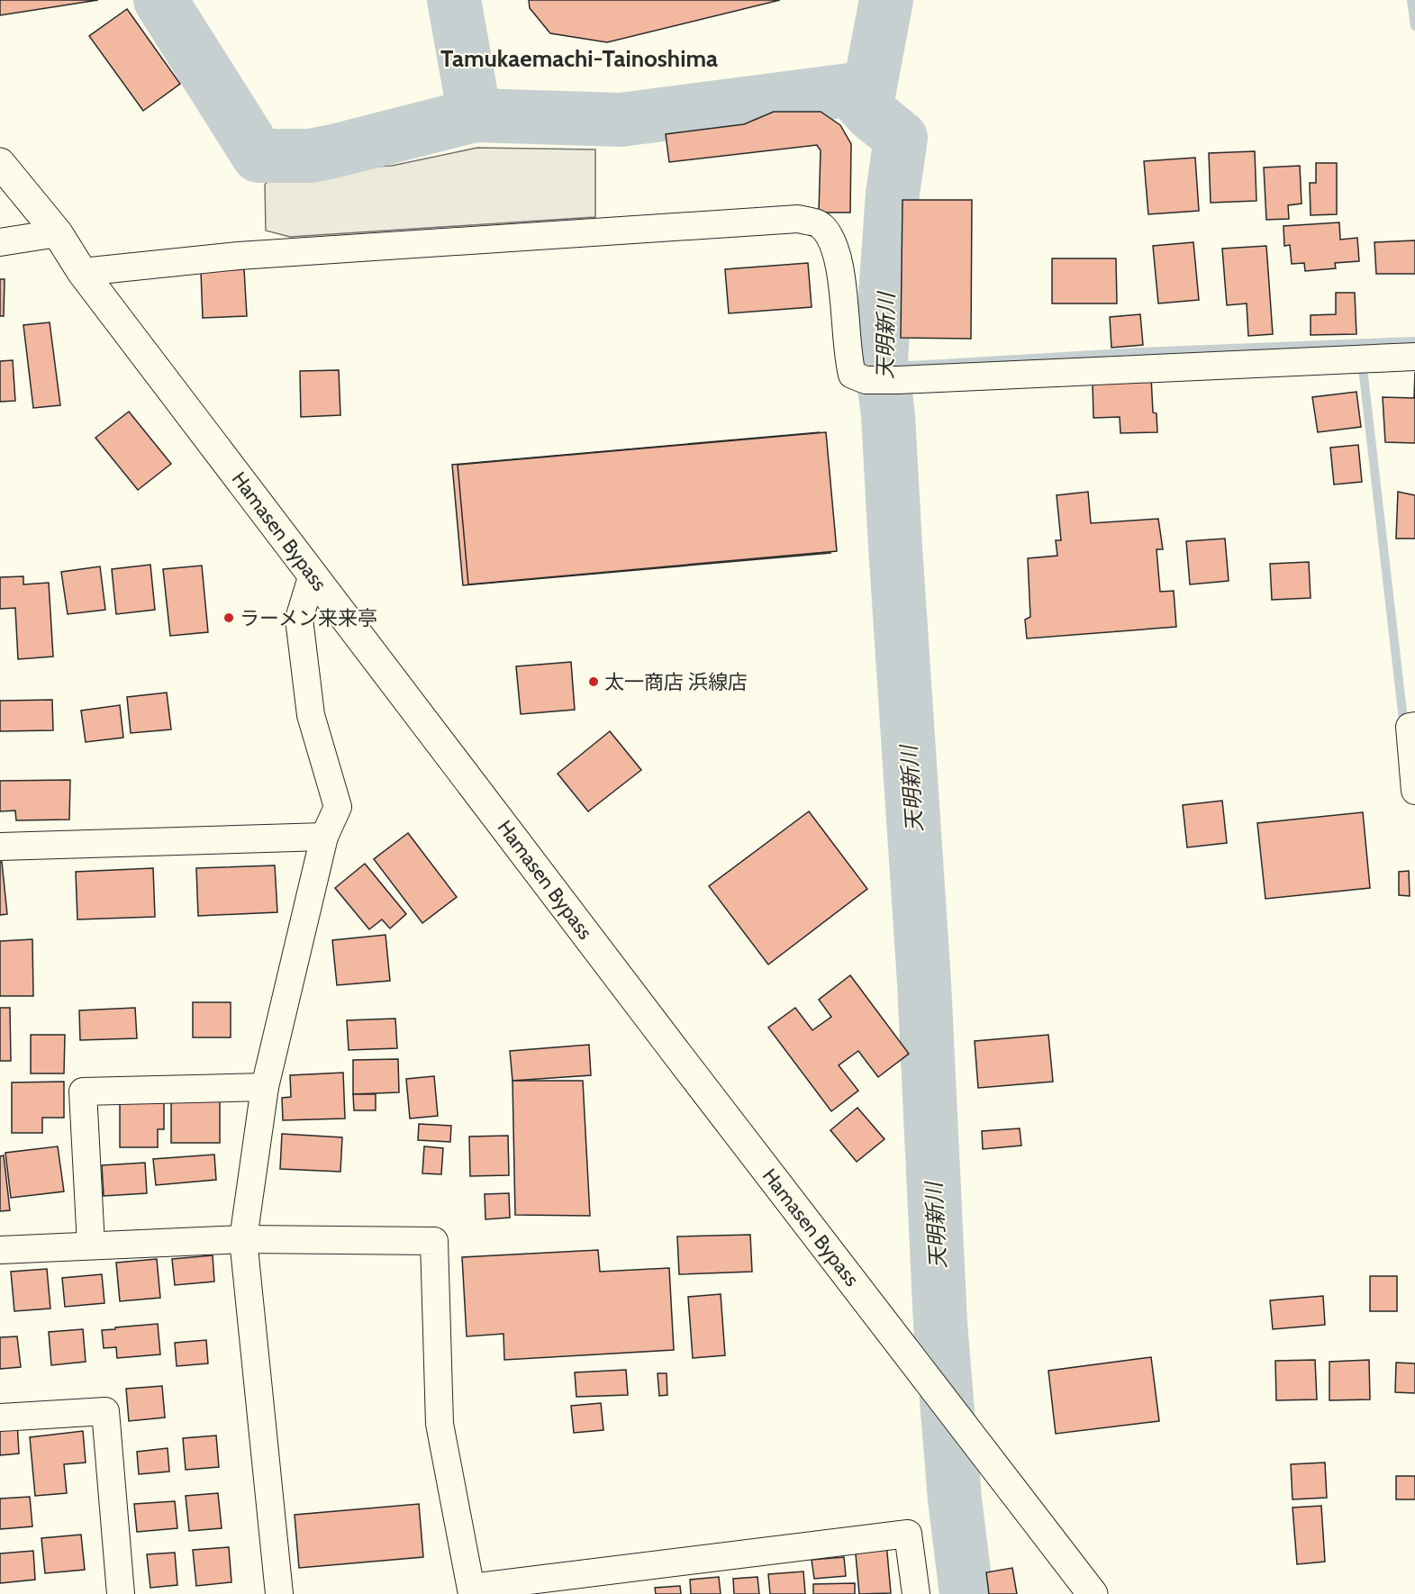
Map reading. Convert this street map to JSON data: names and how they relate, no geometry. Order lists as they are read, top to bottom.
{
  "streets": {
    "highway": ["Hamasen Bypass"]
  },
  "districts": ["Tamukaemachi-Tainoshima"],
  "water": ["天明新川"],
  "places": ["ラーメン来来亭", "太一商店 浜線店"]
}
